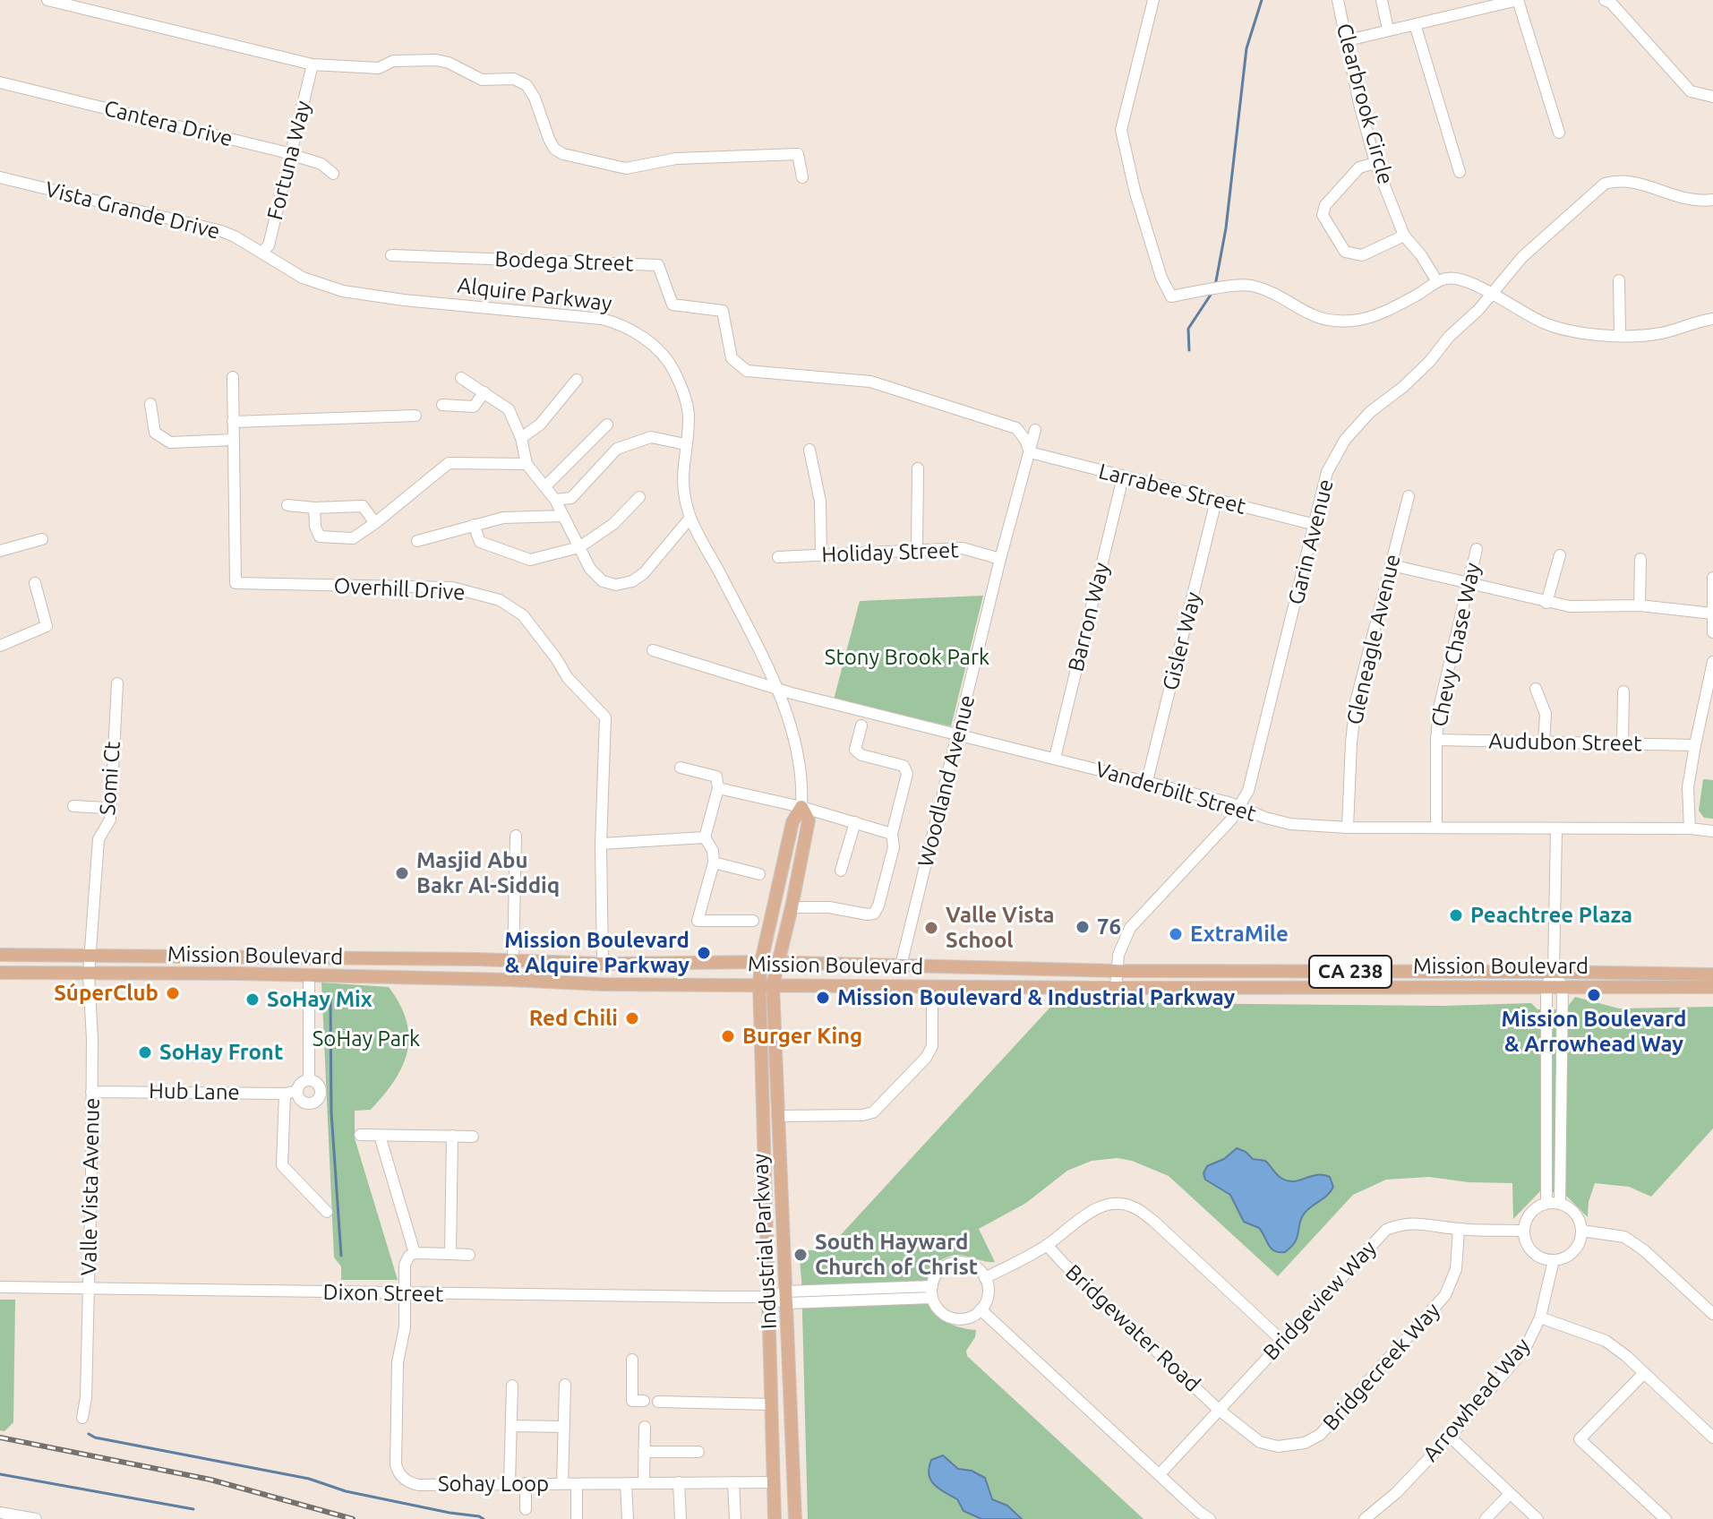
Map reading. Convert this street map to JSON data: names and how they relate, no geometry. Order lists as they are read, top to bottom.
{
  "streets": {
    "main road": [
      "Alquire Parkway",
      "Mission Boulevard",
      "CA 238",
      "Industrial Parkway"
    ],
    "street": [
      "Clearbrook Circle",
      "Cantera Drive",
      "Fortuna Way",
      "Vista Grande Drive",
      "Bodega Street",
      "Larrabee Street",
      "Garin Avenue",
      "Holiday Street",
      "Overhill Drive",
      "Barron Way",
      "Gleneagle Avenue",
      "Gisler Way",
      "Chevy Chase Way",
      "Audubon Street",
      "Somi Ct",
      "Woodland Avenue",
      "Vanderbilt Street",
      "Hub Lane",
      "Valle Vista Avenue",
      "Dixon Street",
      "Bridgeview Way",
      "Bridgewater Road",
      "Bridgecreek Way",
      "Arrowhead Way",
      "Sohay Loop"
    ]
  },
  "crossings": [
    ["Cantera Drive", "Fortuna Way"],
    ["Fortuna Way", "Vista Grande Drive"],
    ["Fortuna Way", "Alquire Parkway"],
    ["Vista Grande Drive", "Alquire Parkway"],
    ["Bodega Street", "Larrabee Street"],
    ["Bodega Street", "Woodland Avenue"],
    ["Alquire Parkway", "Vanderbilt Street"],
    ["Alquire Parkway", "Mission Boulevard"],
    ["Alquire Parkway", "Industrial Parkway"],
    ["Larrabee Street", "Garin Avenue"],
    ["Larrabee Street", "Barron Way"],
    ["Larrabee Street", "Gisler Way"],
    ["Larrabee Street", "Woodland Avenue"],
    ["Garin Avenue", "Vanderbilt Street"],
    ["Garin Avenue", "Mission Boulevard"],
    ["Holiday Street", "Woodland Avenue"],
    ["Overhill Drive", "Mission Boulevard"],
    ["Barron Way", "Vanderbilt Street"],
    ["Gleneagle Avenue", "Vanderbilt Street"],
    ["Gisler Way", "Vanderbilt Street"],
    ["Chevy Chase Way", "Audubon Street"],
    ["Chevy Chase Way", "Vanderbilt Street"],
    ["Somi Ct", "Mission Boulevard"],
    ["Somi Ct", "Valle Vista Avenue"],
    ["Woodland Avenue", "Vanderbilt Street"],
    ["Woodland Avenue", "Mission Boulevard"],
    ["Mission Boulevard", "Hub Lane"],
    ["Mission Boulevard", "Valle Vista Avenue"],
    ["Mission Boulevard", "Industrial Parkway"],
    ["Hub Lane", "Valle Vista Avenue"],
    ["Valle Vista Avenue", "Dixon Street"],
    ["Industrial Parkway", "Dixon Street"],
    ["Industrial Parkway", "Sohay Loop"],
    ["Dixon Street", "Sohay Loop"],
    ["Bridgeview Way", "Bridgewater Road"],
    ["Bridgeview Way", "Bridgecreek Way"],
    ["Bridgeview Way", "Arrowhead Way"],
    ["Bridgewater Road", "Bridgecreek Way"]
  ],
  "parks": ["Stony Brook Park", "SoHay Park"],
  "places": [
    "Masjid Abu Bakr Al-Siddiq",
    "Peachtree Plaza",
    "76",
    "Valle Vista School",
    "ExtraMile",
    "Mission Boulevard & Alquire Parkway",
    "SúperClub",
    "Mission Boulevard & Arrowhead Way",
    "Mission Boulevard & Industrial Parkway",
    "SoHay Mix",
    "Red Chili",
    "Burger King",
    "SoHay Front",
    "South Hayward Church of Christ"
  ]
}
